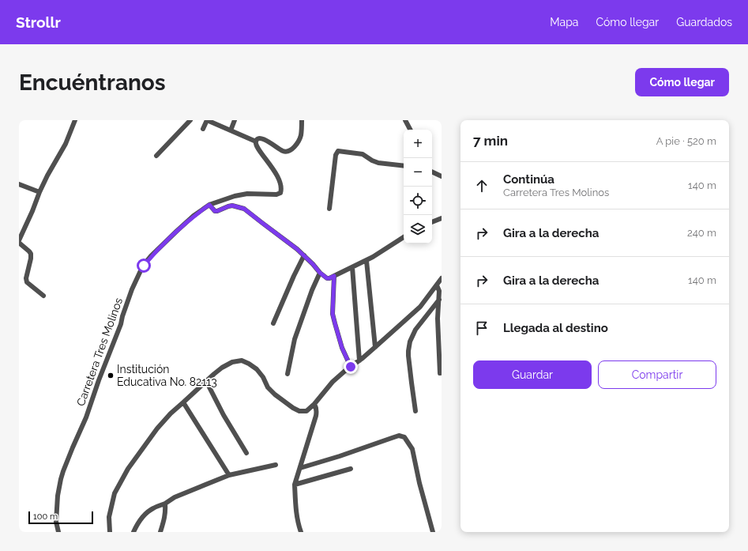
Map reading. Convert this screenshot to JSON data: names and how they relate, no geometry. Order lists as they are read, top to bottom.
{
  "streets": {
    "street": ["Carretera Tres Molinos"]
  },
  "places": ["Institución Educativa No. 82113"],
  "scale_bar": "100 m",
  "page": {
    "header": "Strollr",
    "nav": ["Mapa", "Cómo llegar", "Guardados"],
    "buttons": [
      "Cómo llegar",
      ["Guardar", "Compartir"]
    ],
    "title": "Encuéntranos",
    "heading": ["7 min", "A pie · 520 m"],
    "map_buttons": ["+", "−"],
    "list": [
      ["Continúa", "Carretera Tres Molinos", "140 m"],
      ["Gira a la derecha", "240 m"],
      ["Gira a la derecha", "140 m"],
      "Llegada al destino"
    ],
    "scale": "100 m"
  }
}
